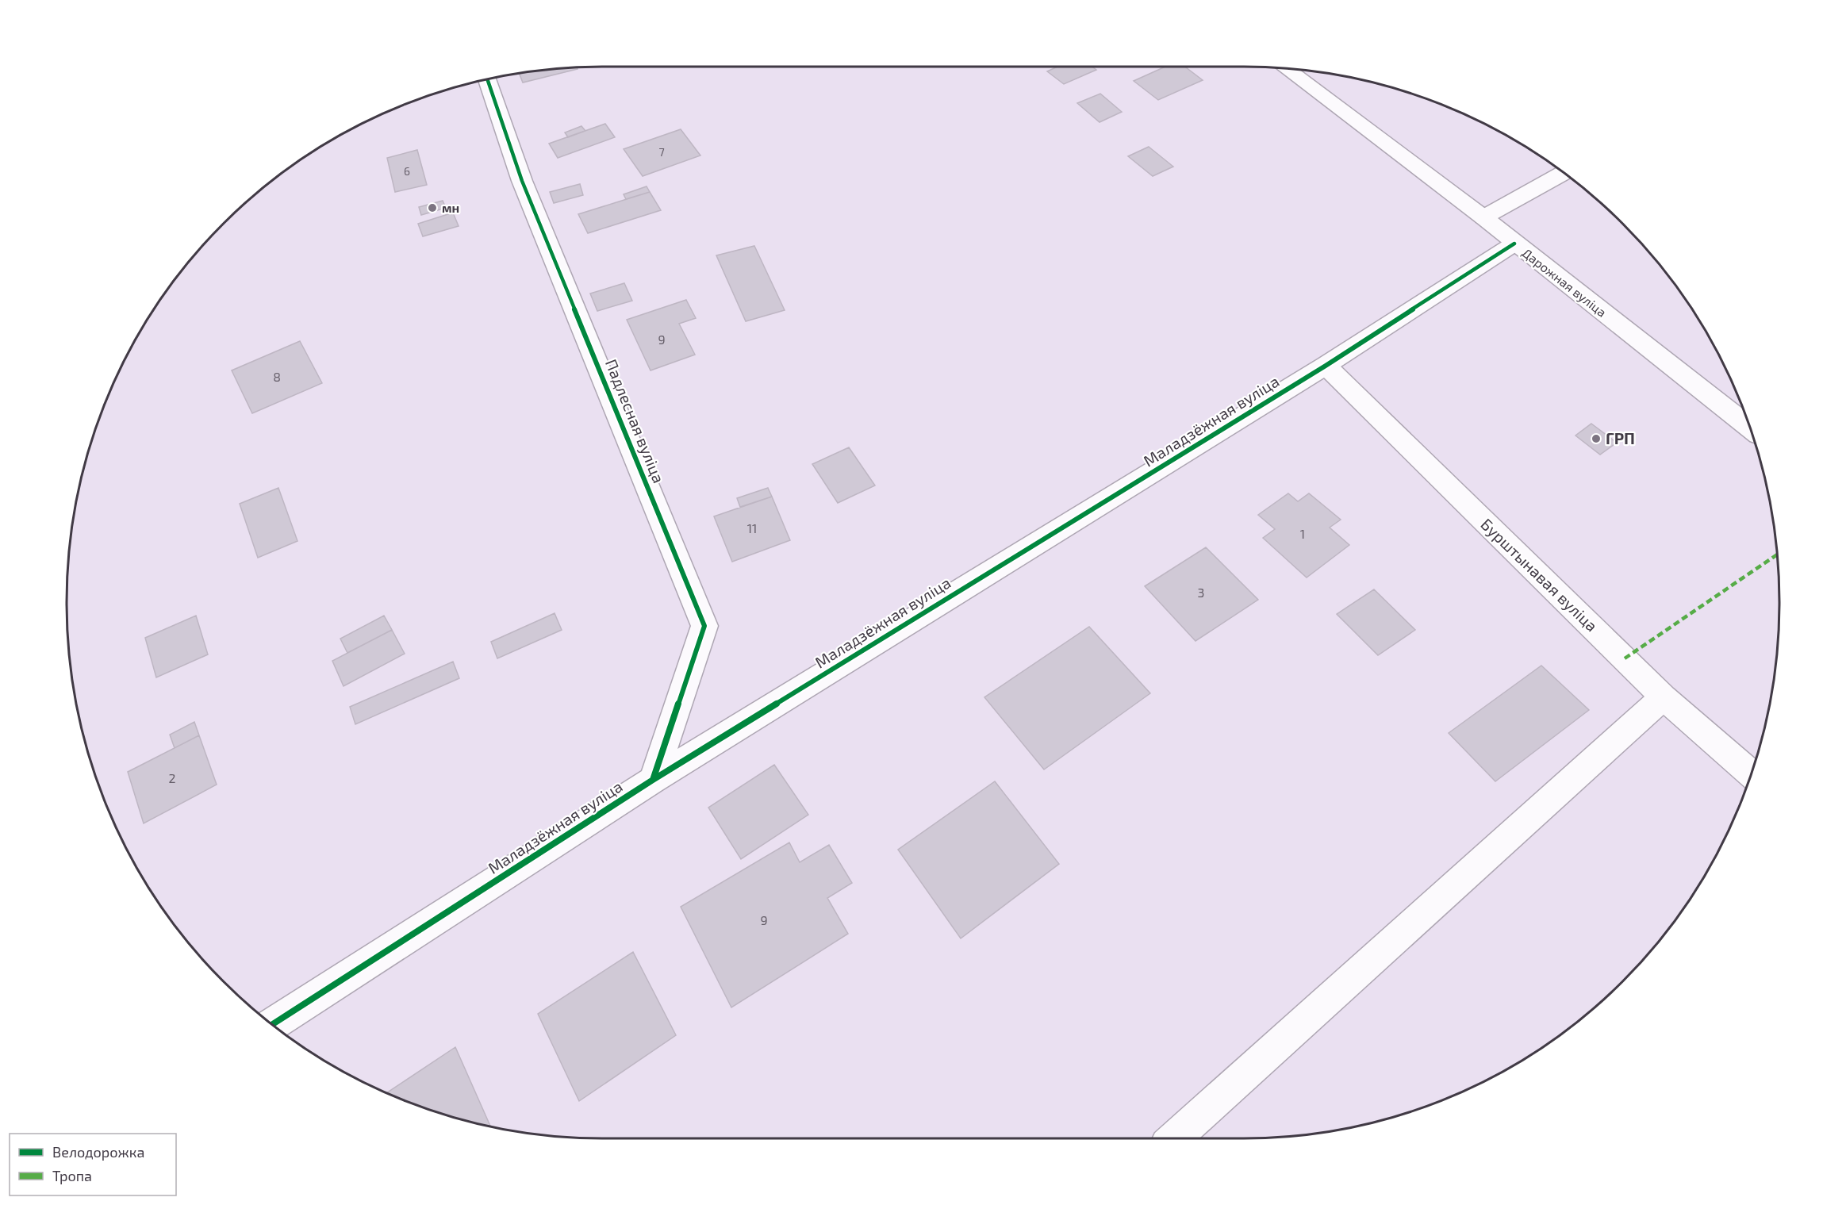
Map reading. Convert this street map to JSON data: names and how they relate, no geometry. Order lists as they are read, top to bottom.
{
  "streets": {
    "street": [
      "Дарожная вуліца",
      "Падлесная вуліца",
      "Маладзёжная вуліца",
      "Бурштынавая вуліца"
    ]
  },
  "crossings": [
    ["Дарожная вуліца", "Маладзёжная вуліца"],
    ["Падлесная вуліца", "Маладзёжная вуліца"],
    ["Маладзёжная вуліца", "Бурштынавая вуліца"]
  ],
  "places": ["мн", "ГРП"],
  "house_numbers": [
    "7",
    "6",
    "9",
    "8",
    "11",
    "1",
    "3",
    "2",
    "9"
  ],
  "legend": ["Велодорожка", "Тропа"]
}
